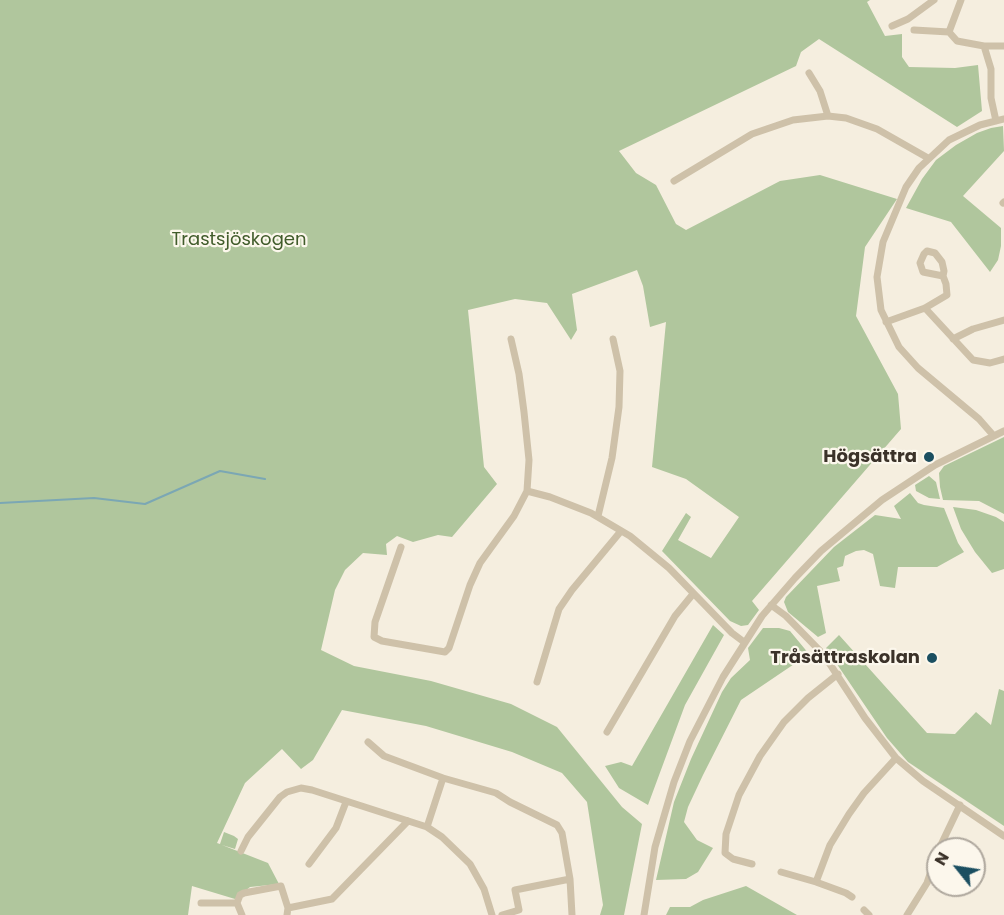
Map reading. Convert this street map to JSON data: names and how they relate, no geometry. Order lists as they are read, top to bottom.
{
  "parks": ["Trastsjöskogen"],
  "places": ["Högsättra", "Tråsättraskolan"],
  "north": "top left"
}
